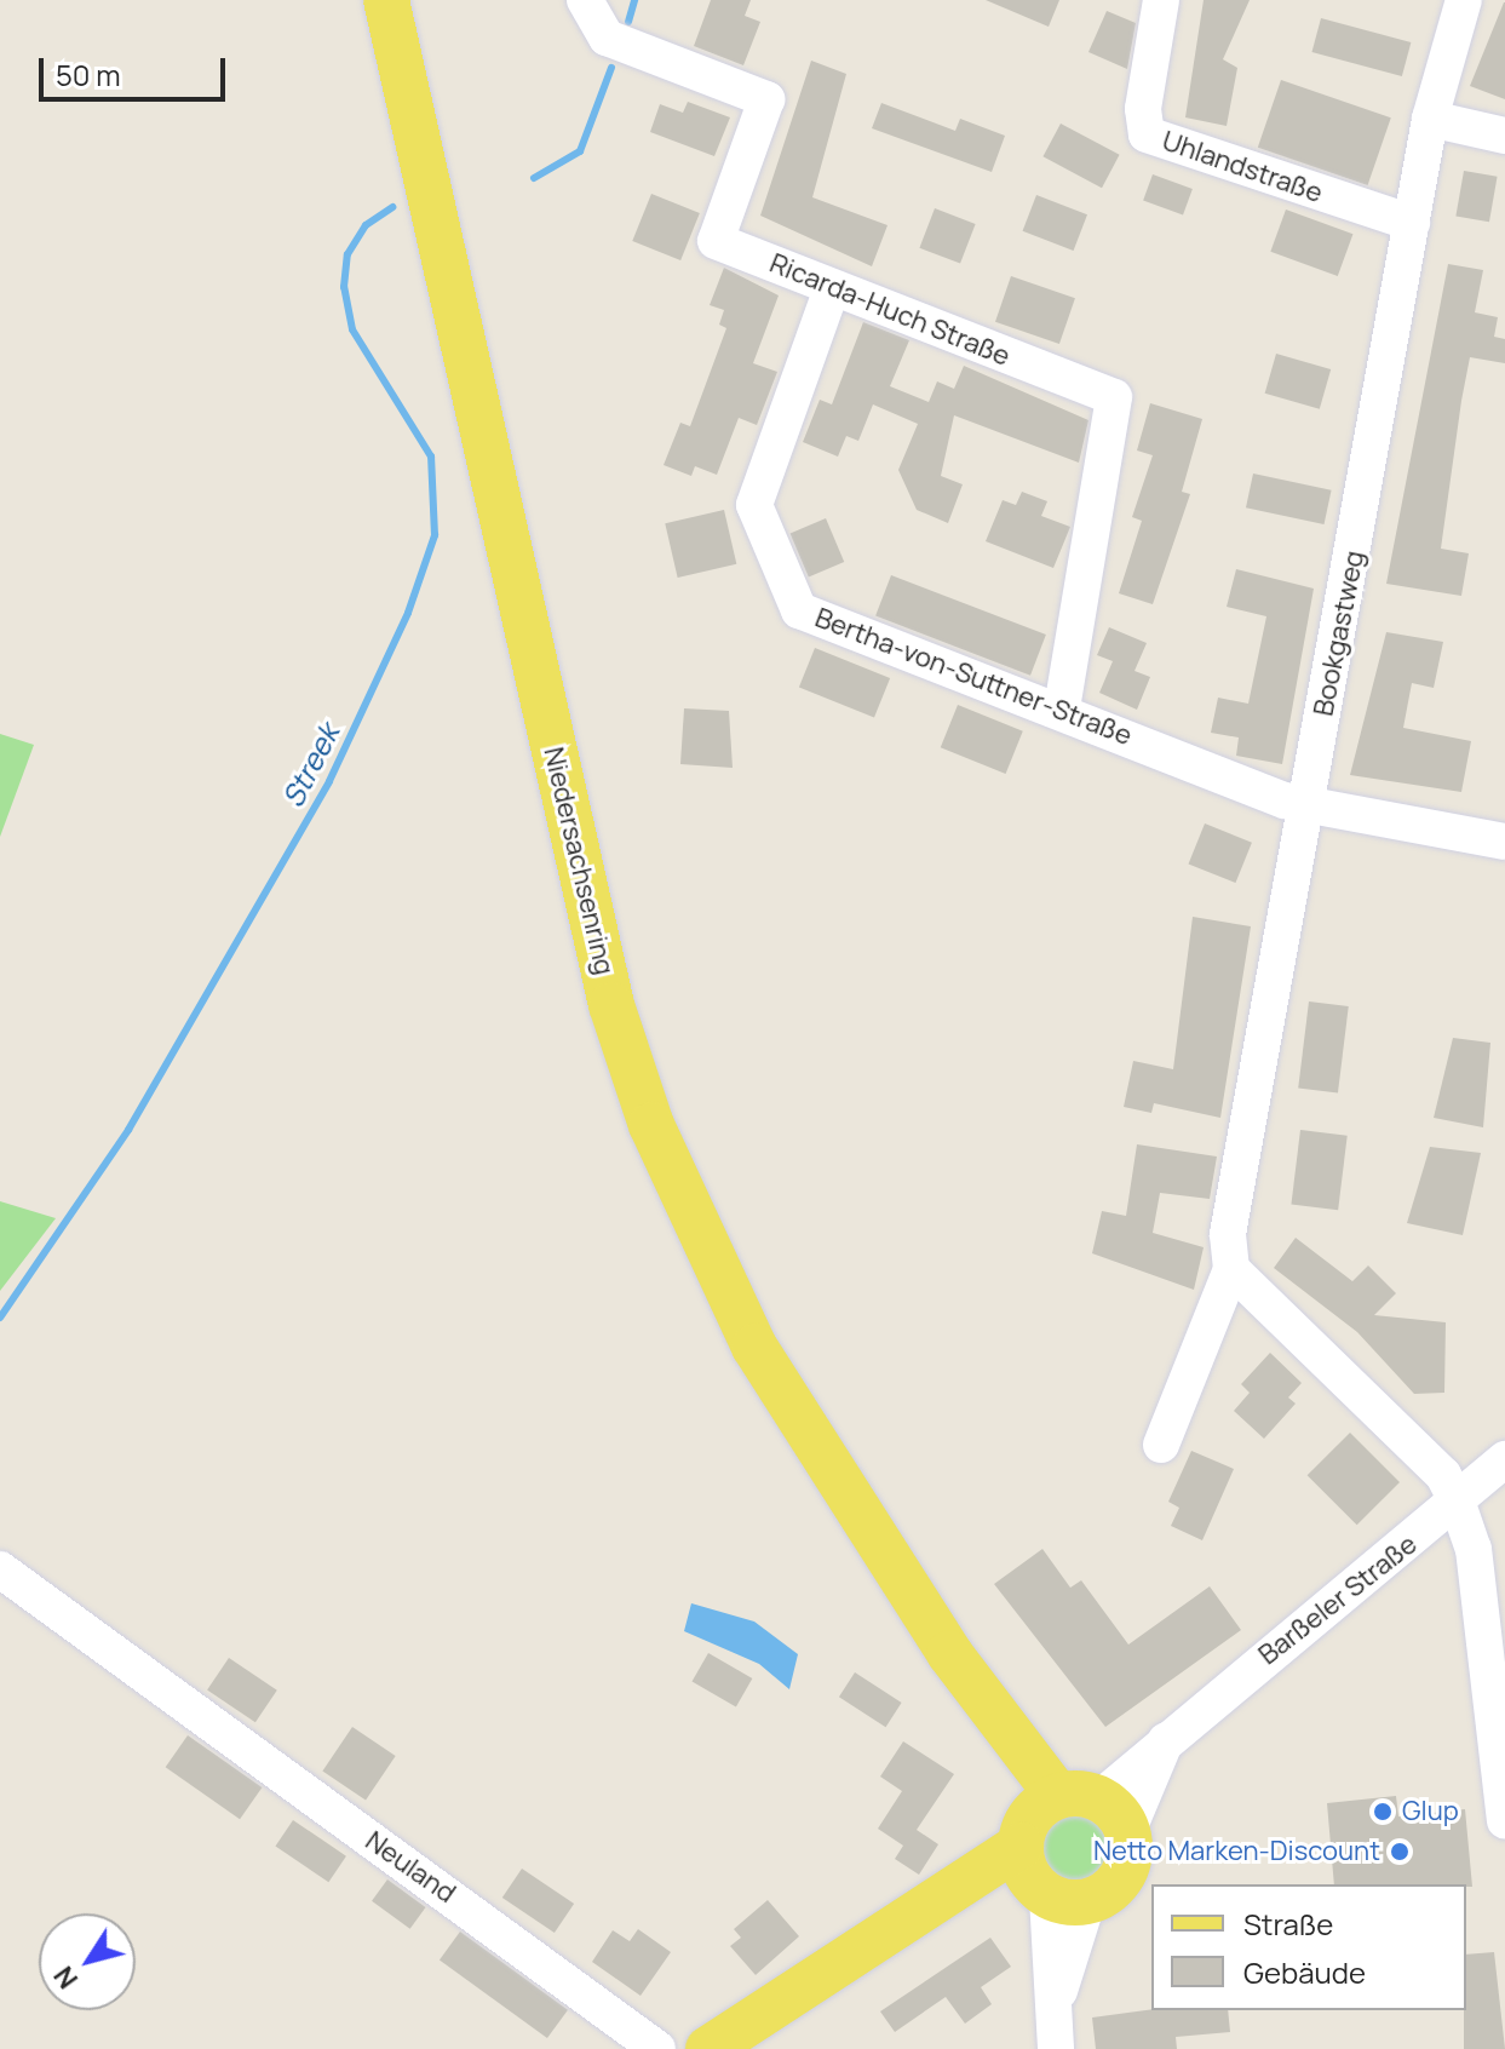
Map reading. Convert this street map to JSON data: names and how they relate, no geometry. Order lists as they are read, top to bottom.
{
  "streets": {
    "main road": ["Niedersachsenring"],
    "street": [
      "Uhlandstraße",
      "Ricarda-Huch Straße",
      "Bookgastweg",
      "Bertha-von-Suttner-Straße",
      "Barßeler Straße",
      "Neuland"
    ]
  },
  "crossings": [
    ["Uhlandstraße", "Bookgastweg"],
    ["Ricarda-Huch Straße", "Bertha-von-Suttner-Straße"],
    ["Bookgastweg", "Bertha-von-Suttner-Straße"],
    ["Niedersachsenring", "Barßeler Straße"]
  ],
  "water": ["Streek"],
  "places": ["Glup", "Netto Marken-Discount"],
  "legend": ["Straße", "Gebäude"],
  "scale_bar": "50 m",
  "north": "bottom left"
}
